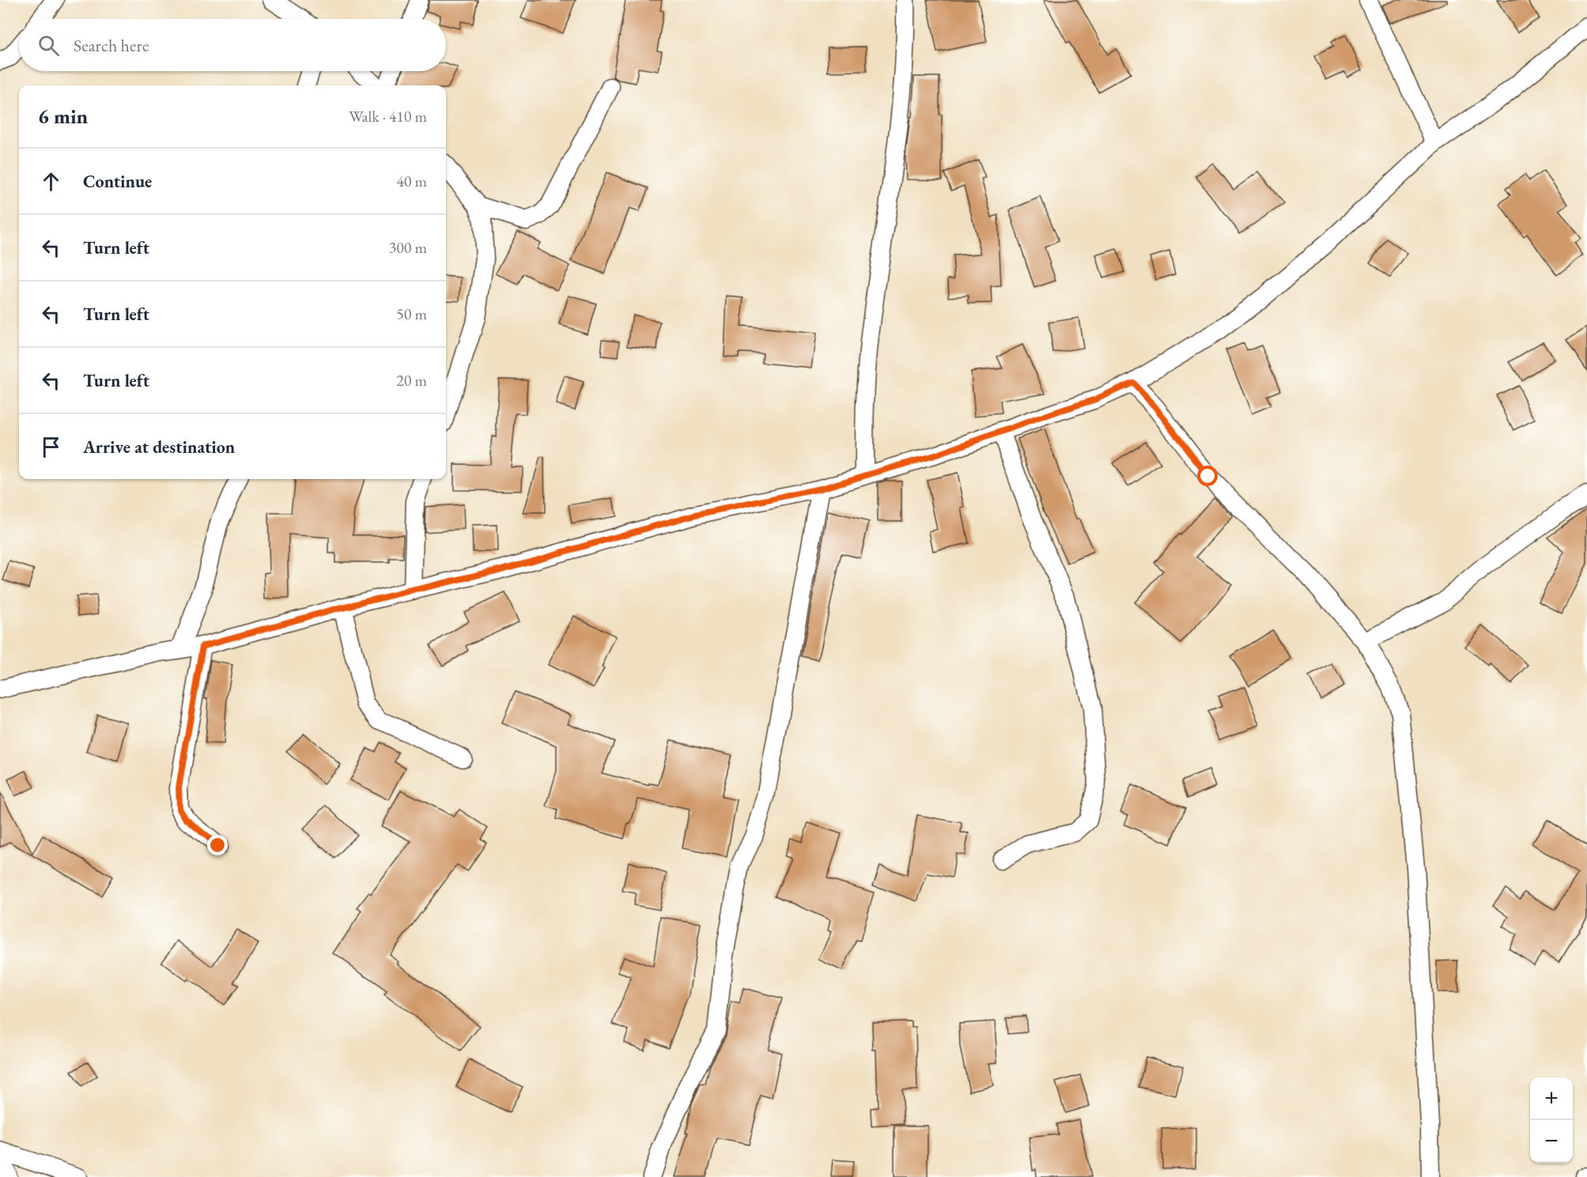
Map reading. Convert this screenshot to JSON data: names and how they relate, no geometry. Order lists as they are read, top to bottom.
{
  "page": {
    "search": "Search here",
    "heading": ["6 min", "Walk · 410 m"],
    "list": [
      ["Continue", "40 m"],
      ["Turn left", "300 m"],
      ["Turn left", "50 m"],
      ["Turn left", "20 m"],
      "Arrive at destination"
    ],
    "map_buttons": ["+", "−"]
  }
}
